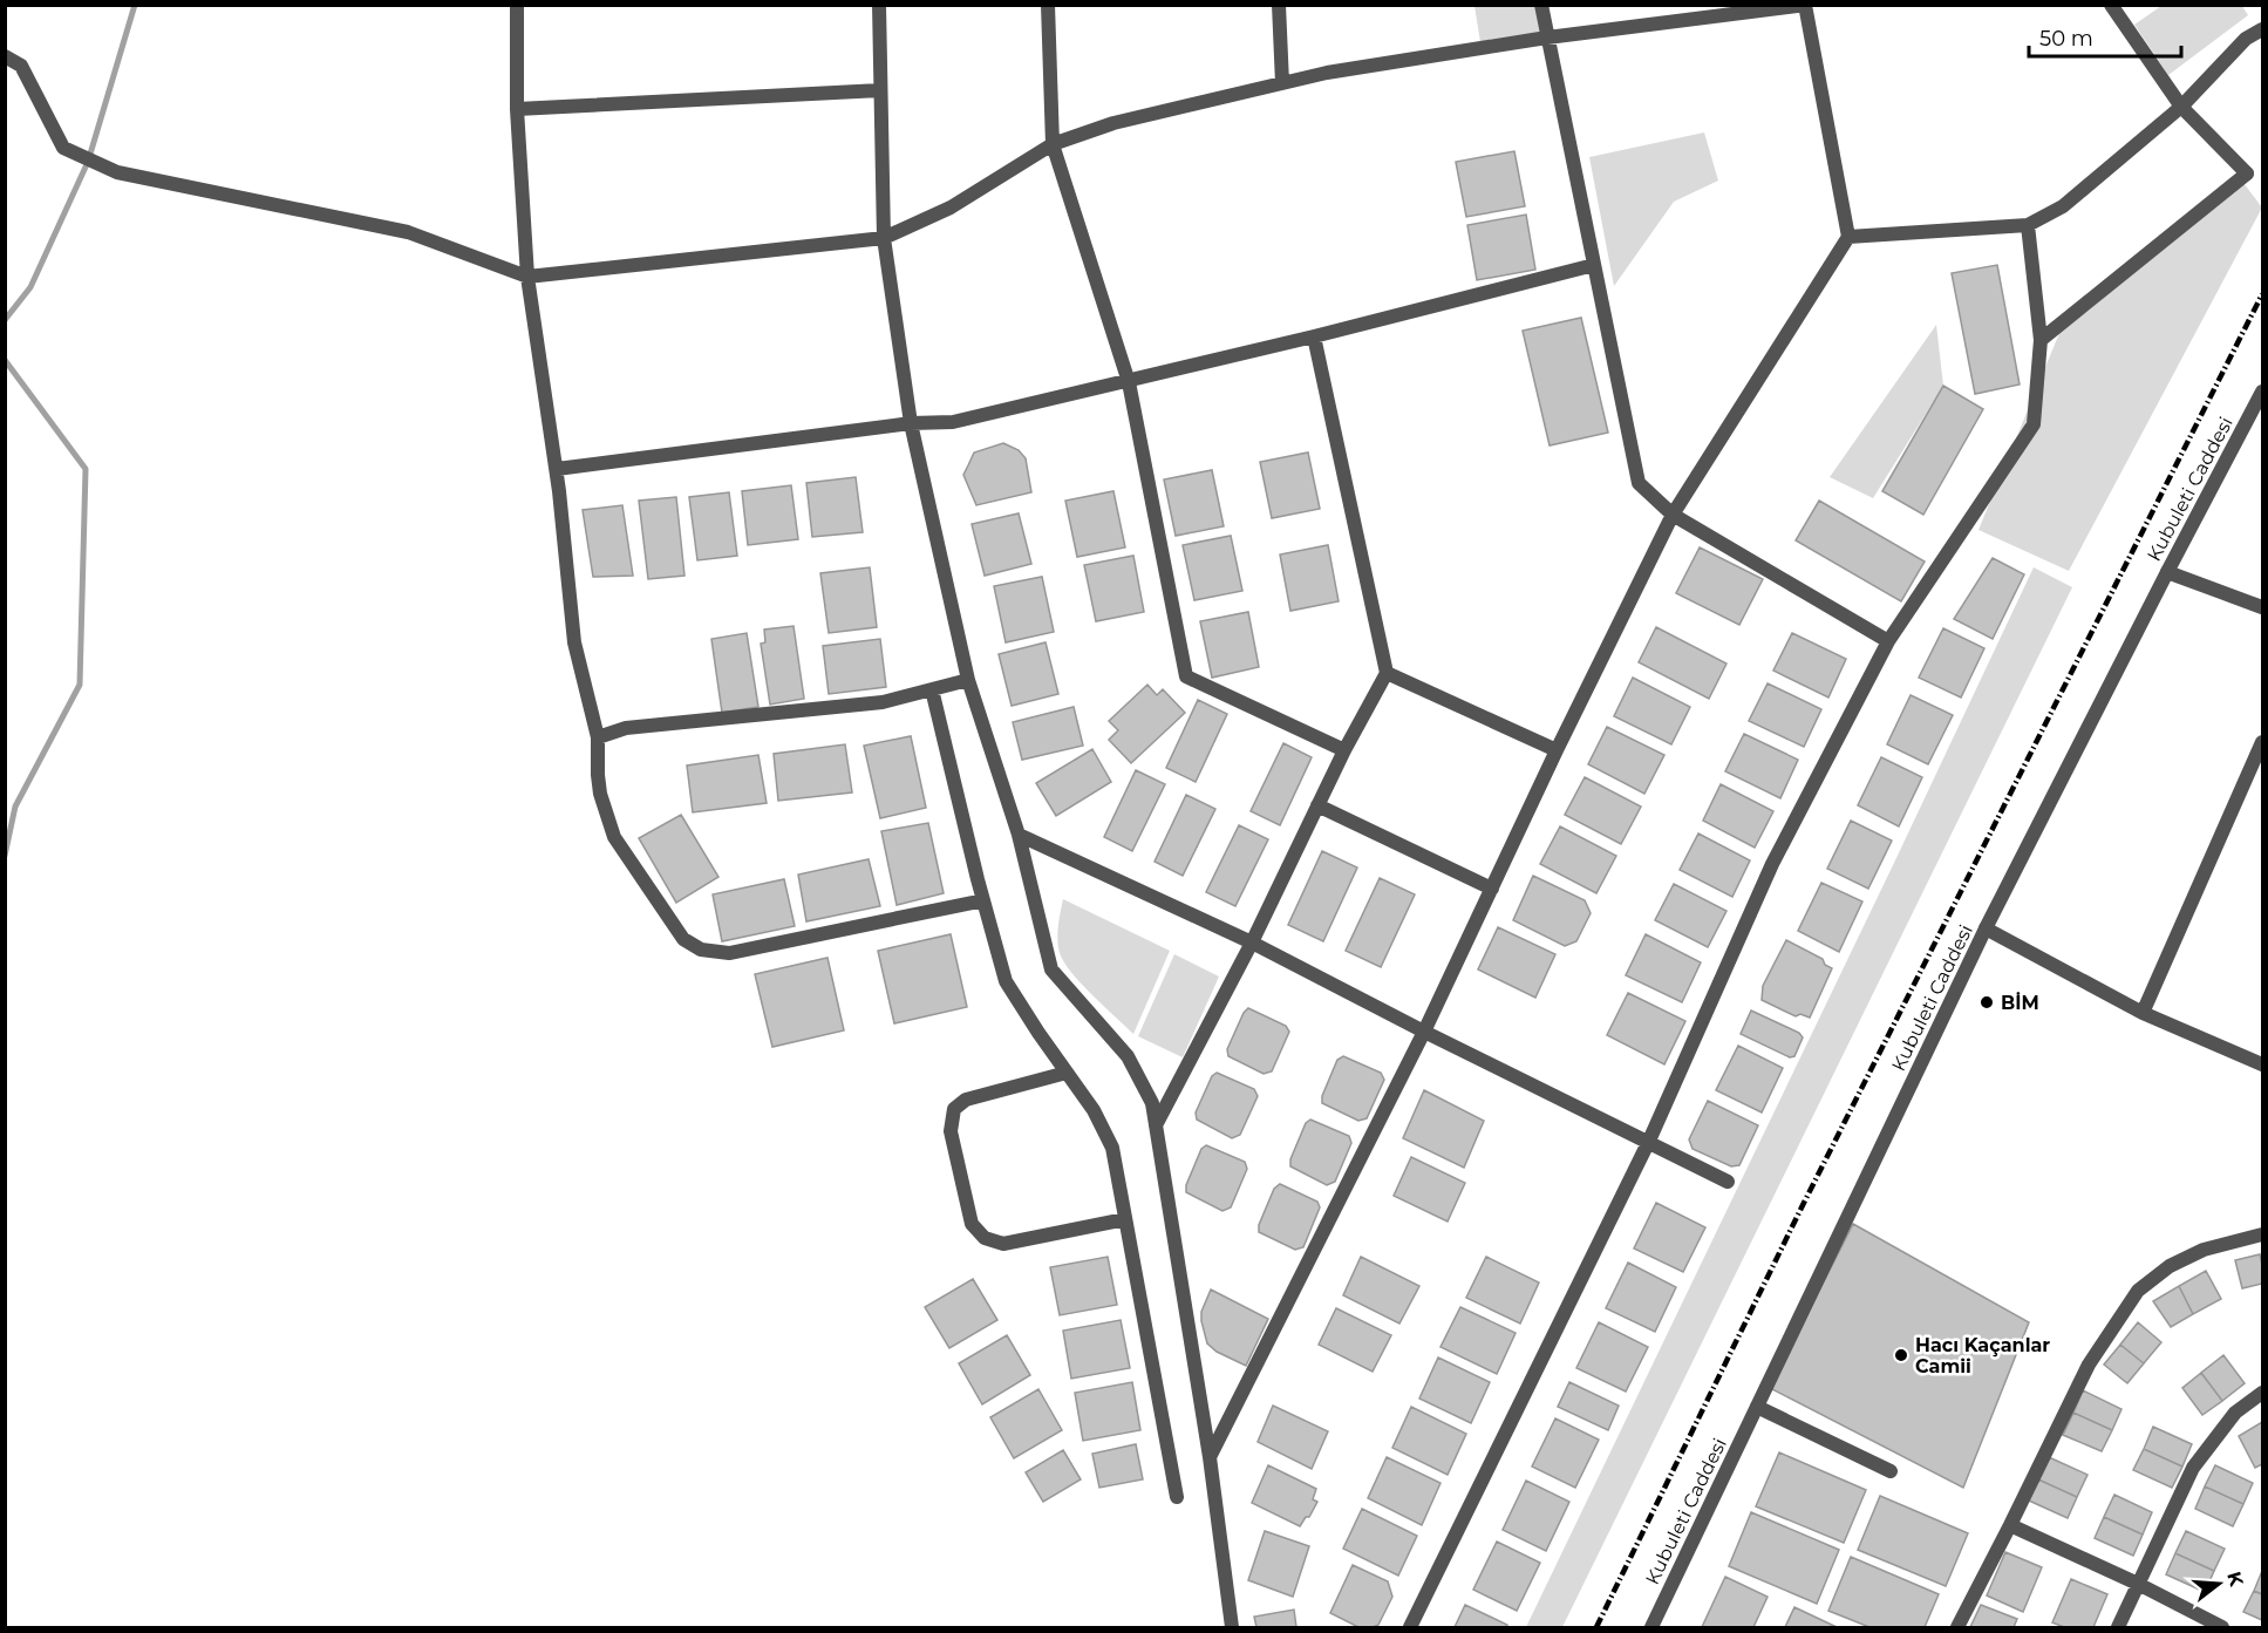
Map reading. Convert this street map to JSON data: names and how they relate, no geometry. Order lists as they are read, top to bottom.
{
  "streets": {
    "street": ["Kubuleti Caddesi"]
  },
  "places": ["BİM", "Hacı Kaçanlar Camii"],
  "scale_bar": "50 m",
  "north": "right"
}
